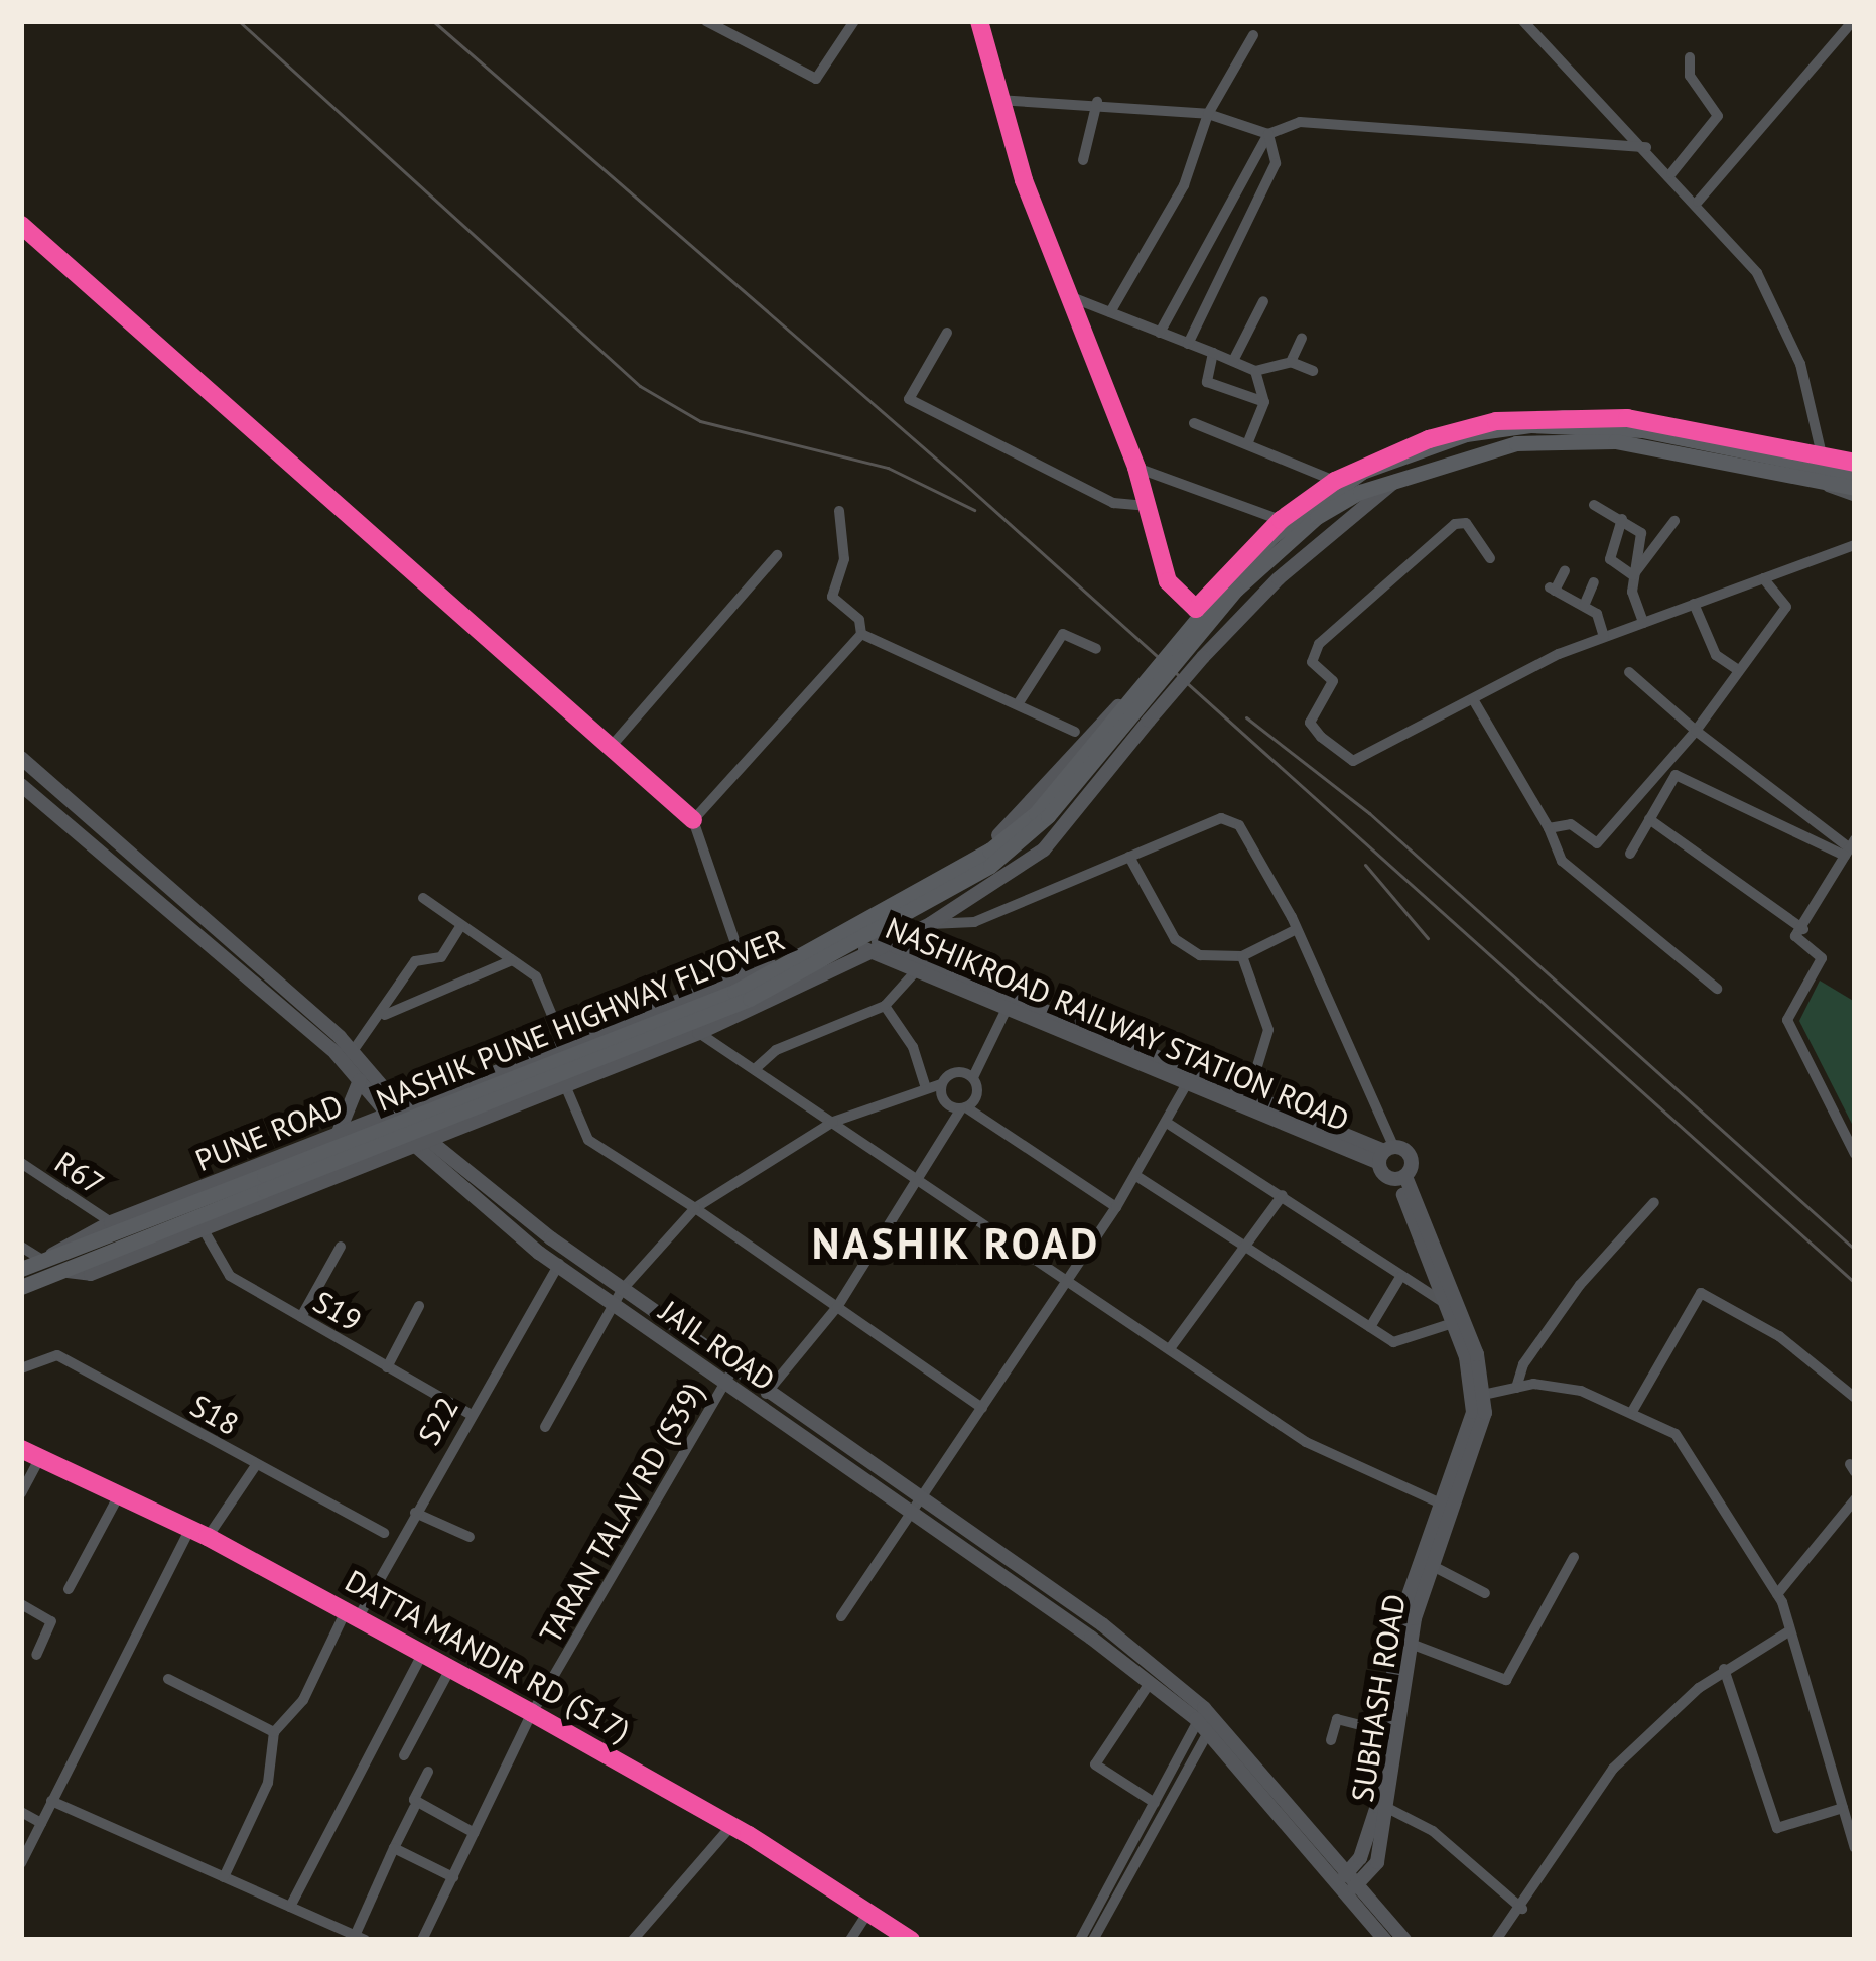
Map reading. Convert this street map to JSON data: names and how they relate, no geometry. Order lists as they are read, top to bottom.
{
  "streets": {
    "highway": ["NASHIK PUNE HIGHWAY FLYOVER"],
    "main road": [
      "NASHIKROAD RAILWAY STATION ROAD",
      "PUNE ROAD",
      "JAIL ROAD",
      "SUBHASH ROAD"
    ],
    "street": [
      "R67",
      "S19",
      "S18",
      "S22",
      "TARAN TALAV RD (S39)",
      "DATTA MANDIR RD (S17)"
    ]
  },
  "crossings": [
    ["NASHIK PUNE HIGHWAY FLYOVER", "PUNE ROAD"],
    ["PUNE ROAD", "R67"],
    ["PUNE ROAD", "JAIL ROAD"],
    ["S19", "S22"],
    ["JAIL ROAD", "S22"],
    ["JAIL ROAD", "TARAN TALAV RD (S39)"],
    ["S22", "DATTA MANDIR RD (S17)"],
    ["TARAN TALAV RD (S39)", "DATTA MANDIR RD (S17)"]
  ],
  "districts": ["NASHIK ROAD"]
}
